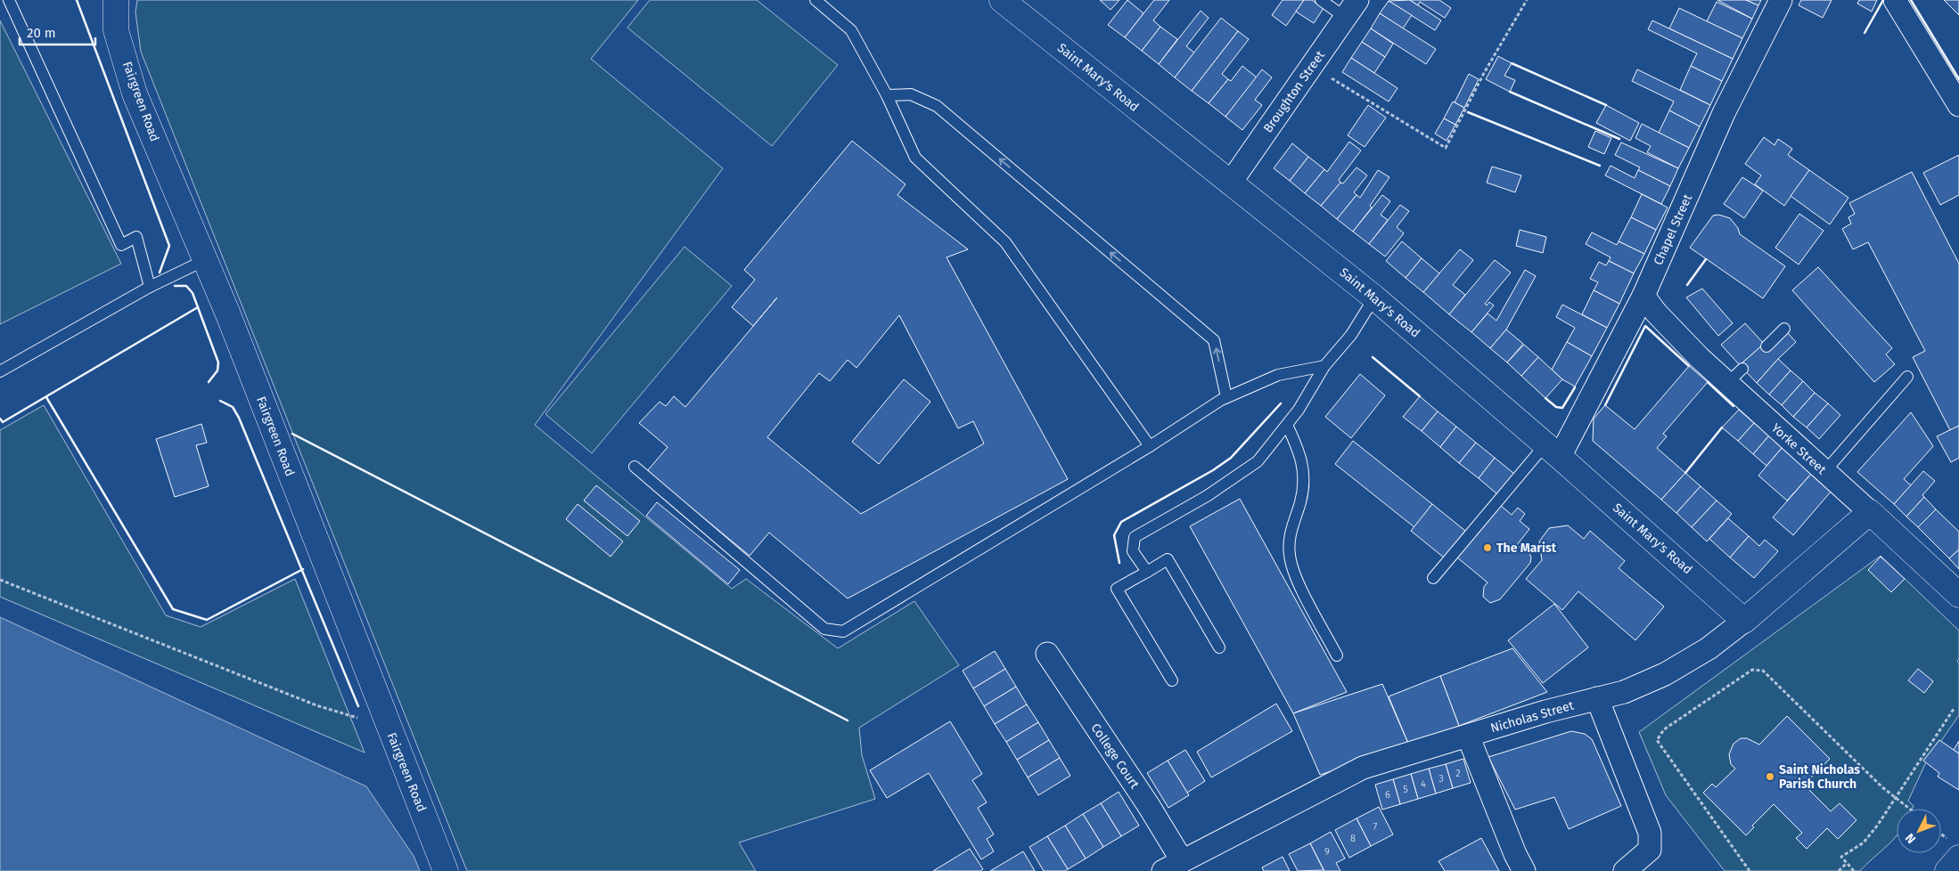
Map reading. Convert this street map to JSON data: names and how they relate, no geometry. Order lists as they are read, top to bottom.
{
  "streets": {
    "street": [
      "Saint Mary's Road",
      "Broughton Street",
      "Fairgreen Road",
      "Chapel Street",
      "Yorke Street",
      "Nicholas Street",
      "College Court"
    ]
  },
  "crossings": [
    ["Saint Mary's Road", "Broughton Street"],
    ["Saint Mary's Road", "Chapel Street"],
    ["Saint Mary's Road", "Nicholas Street"],
    ["Chapel Street", "Yorke Street"],
    ["Yorke Street", "Nicholas Street"],
    ["Nicholas Street", "College Court"]
  ],
  "places": ["The Marist", "Saint Nicholas Parish Church"],
  "house_numbers": [
    "2",
    "3",
    "4",
    "5",
    "6",
    "7",
    "8",
    "9"
  ],
  "scale_bar": "20 m",
  "north": "bottom left"
}
